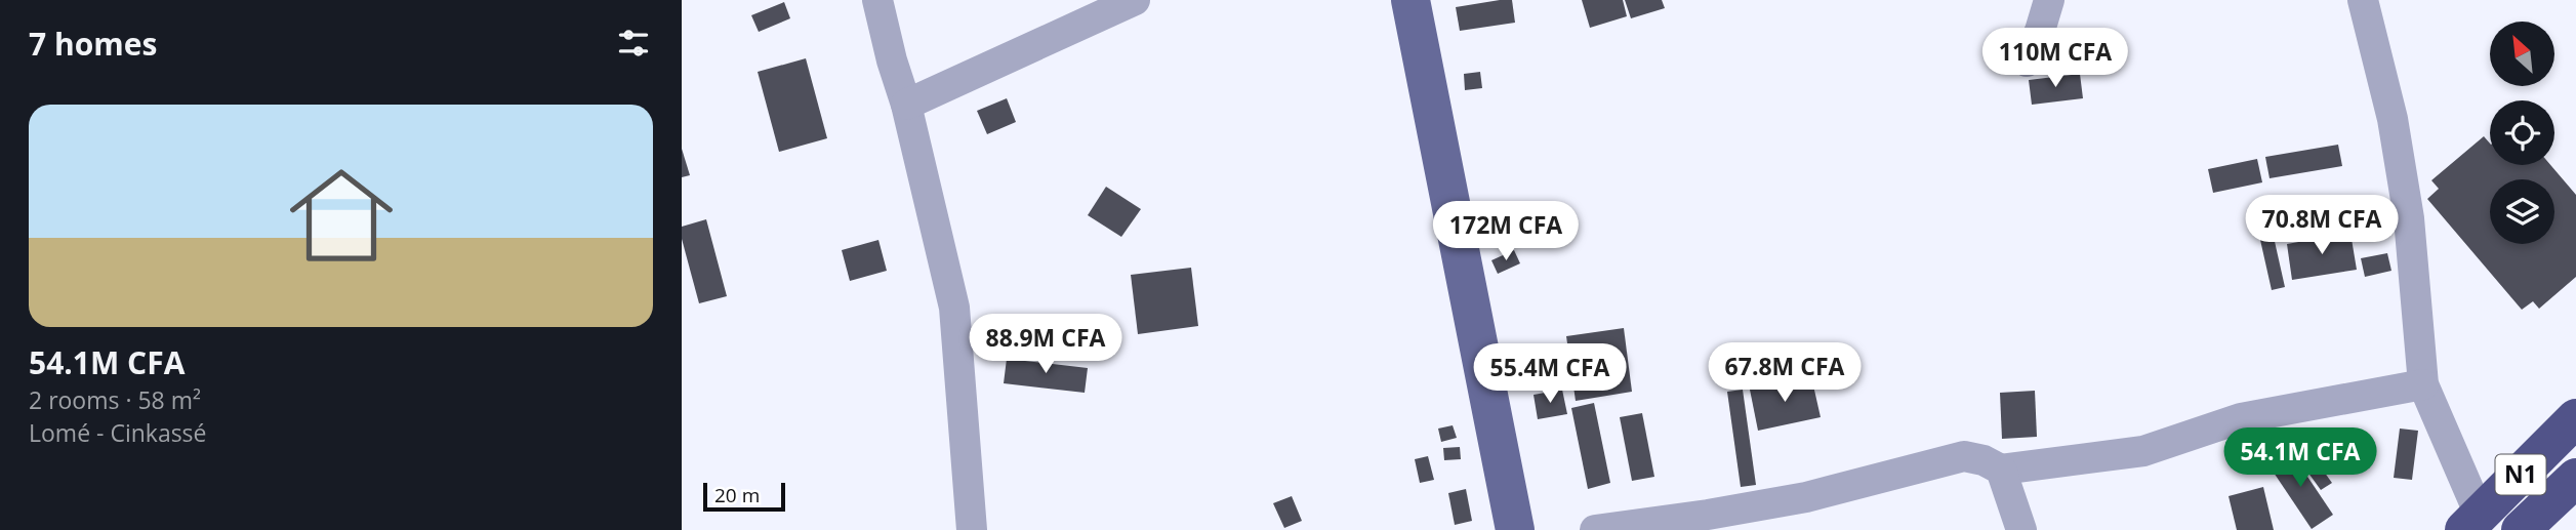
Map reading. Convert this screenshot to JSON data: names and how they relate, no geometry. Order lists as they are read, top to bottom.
{
  "streets": {
    "highway": ["N1"]
  },
  "scale_bar": "20 m",
  "north": "top left",
  "page": {
    "heading": "7 homes",
    "price": [
      "110M CFA",
      "70.8M CFA",
      "172M CFA",
      "88.9M CFA",
      "67.8M CFA",
      "55.4M CFA",
      "54.1M CFA"
    ],
    "list": [
      {
        "name": "54.1M CFA",
        "note": "2 rooms · 58 m² · Lomé - Cinkassé"
      }
    ],
    "scale": "20 m"
  }
}
